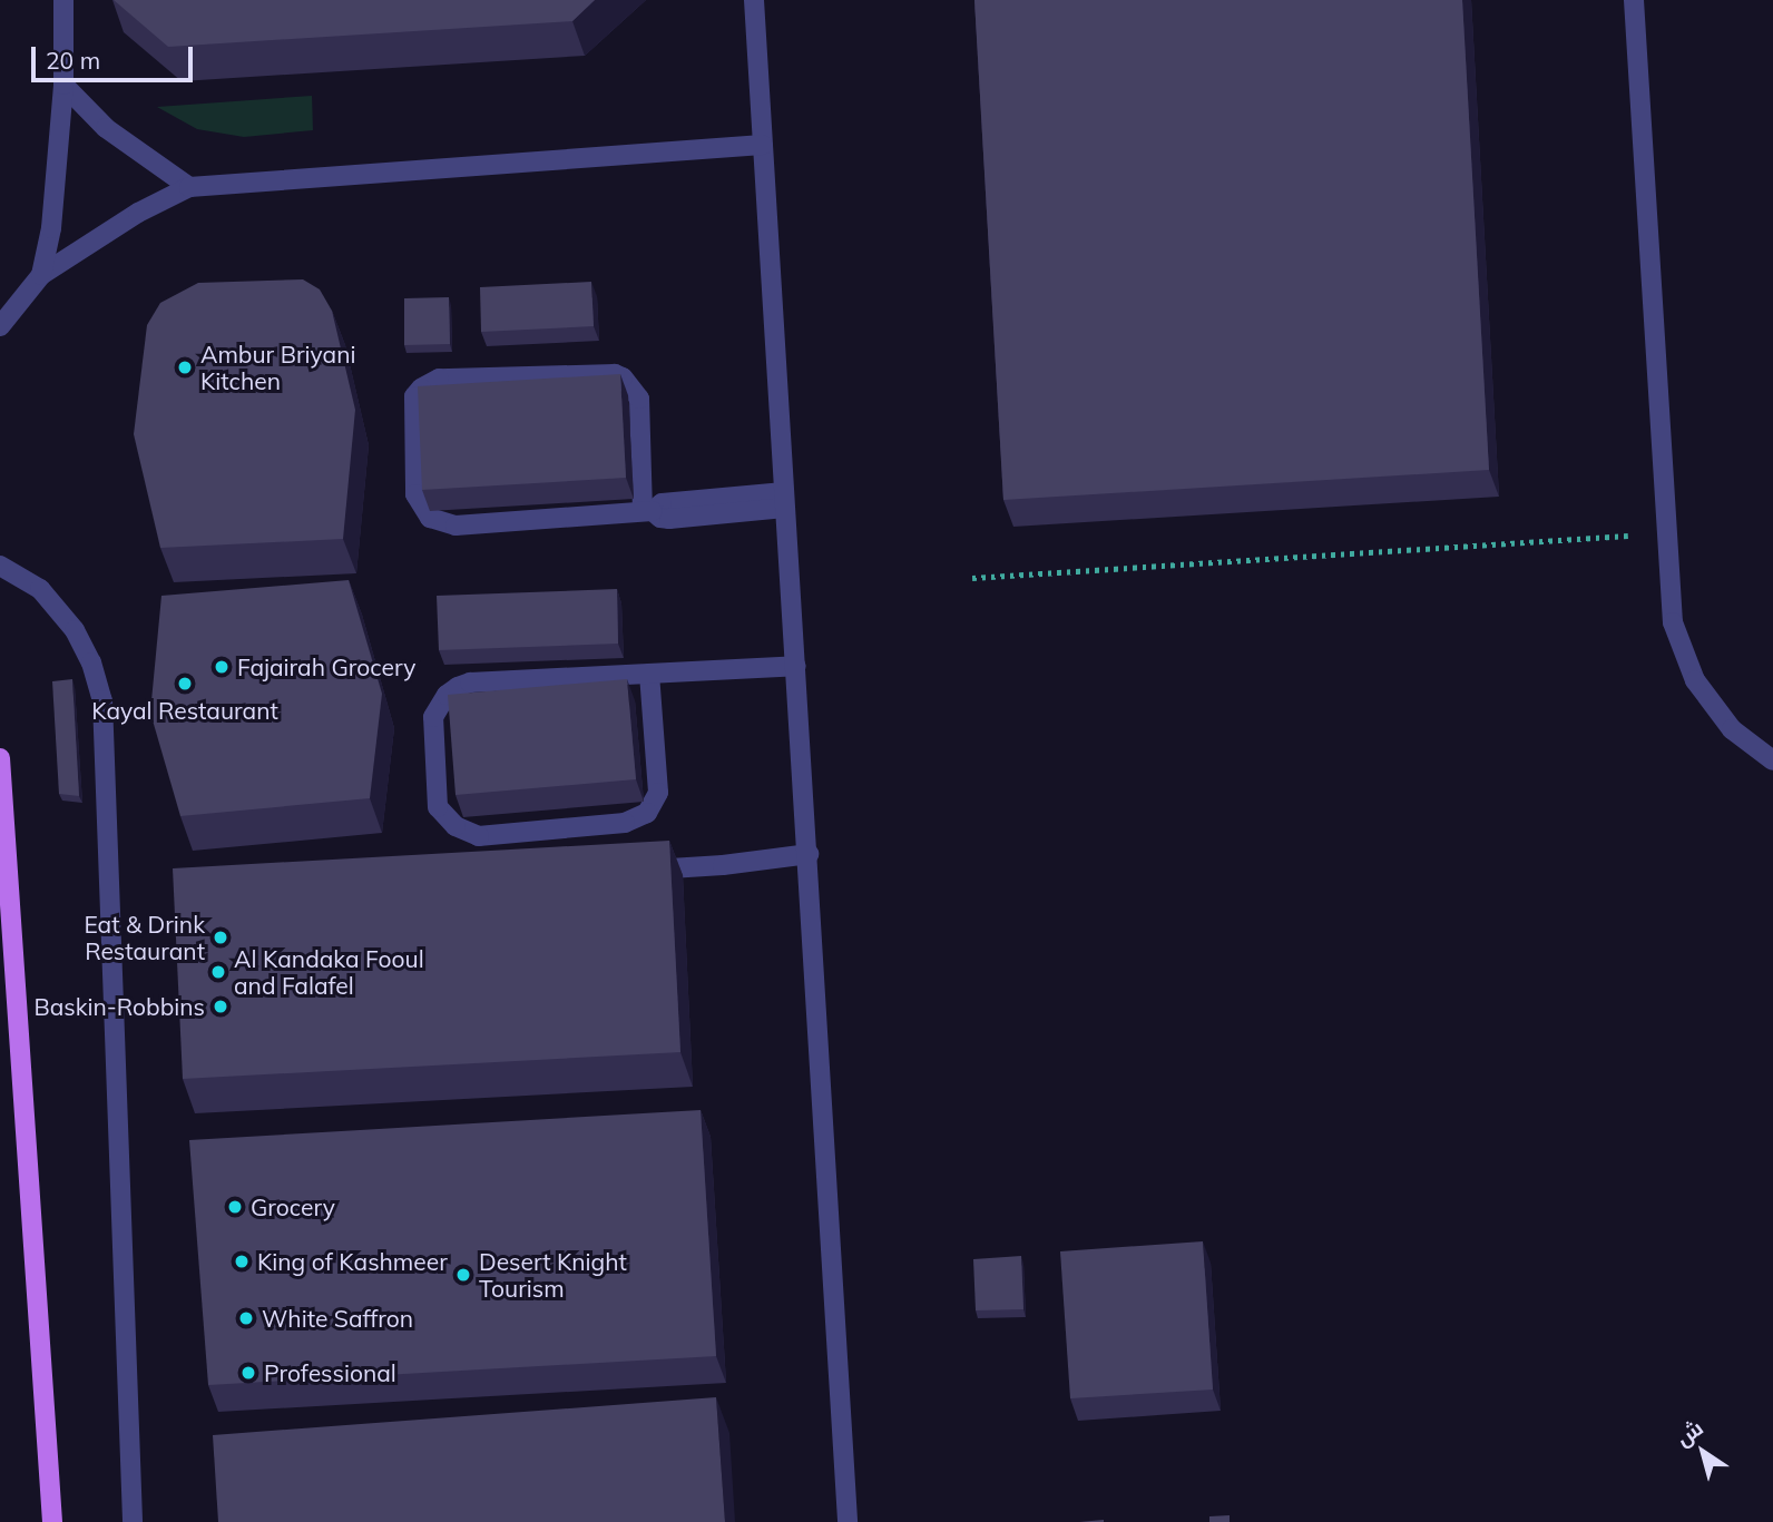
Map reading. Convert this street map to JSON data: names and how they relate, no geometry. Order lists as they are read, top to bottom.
{
  "places": [
    "Ambur Briyani Kitchen",
    "Fajairah Grocery",
    "Kayal Restaurant",
    "Eat & Drink Restaurant",
    "Al Kandaka Fooul and Falafel",
    "Baskin-Robbins",
    "Grocery",
    "King of Kashmeer",
    "Desert Knight Tourism",
    "White Saffron",
    "Professional"
  ],
  "scale_bar": "20 m",
  "north": "top left"
}
